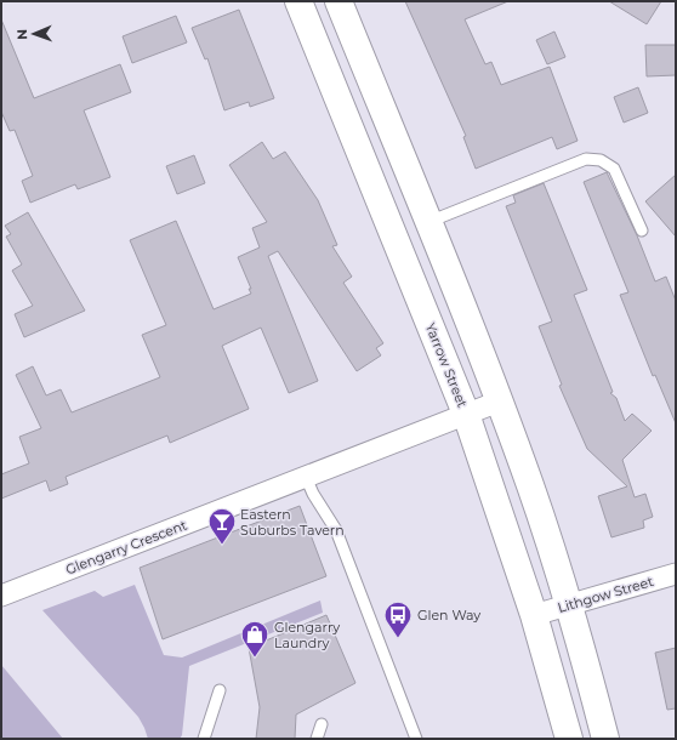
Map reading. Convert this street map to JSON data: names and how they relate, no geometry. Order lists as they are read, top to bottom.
{
  "streets": {
    "street": ["Yarrow Street", "Glengarry Crescent", "Lithgow Street"]
  },
  "crossings": [
    ["Yarrow Street", "Glengarry Crescent"],
    ["Yarrow Street", "Lithgow Street"]
  ],
  "places": {
    "bar": ["Eastern Suburbs Tavern"],
    "bus stop": ["Glen Way"],
    "shop": ["Glengarry Laundry"]
  },
  "north": "left"
}
